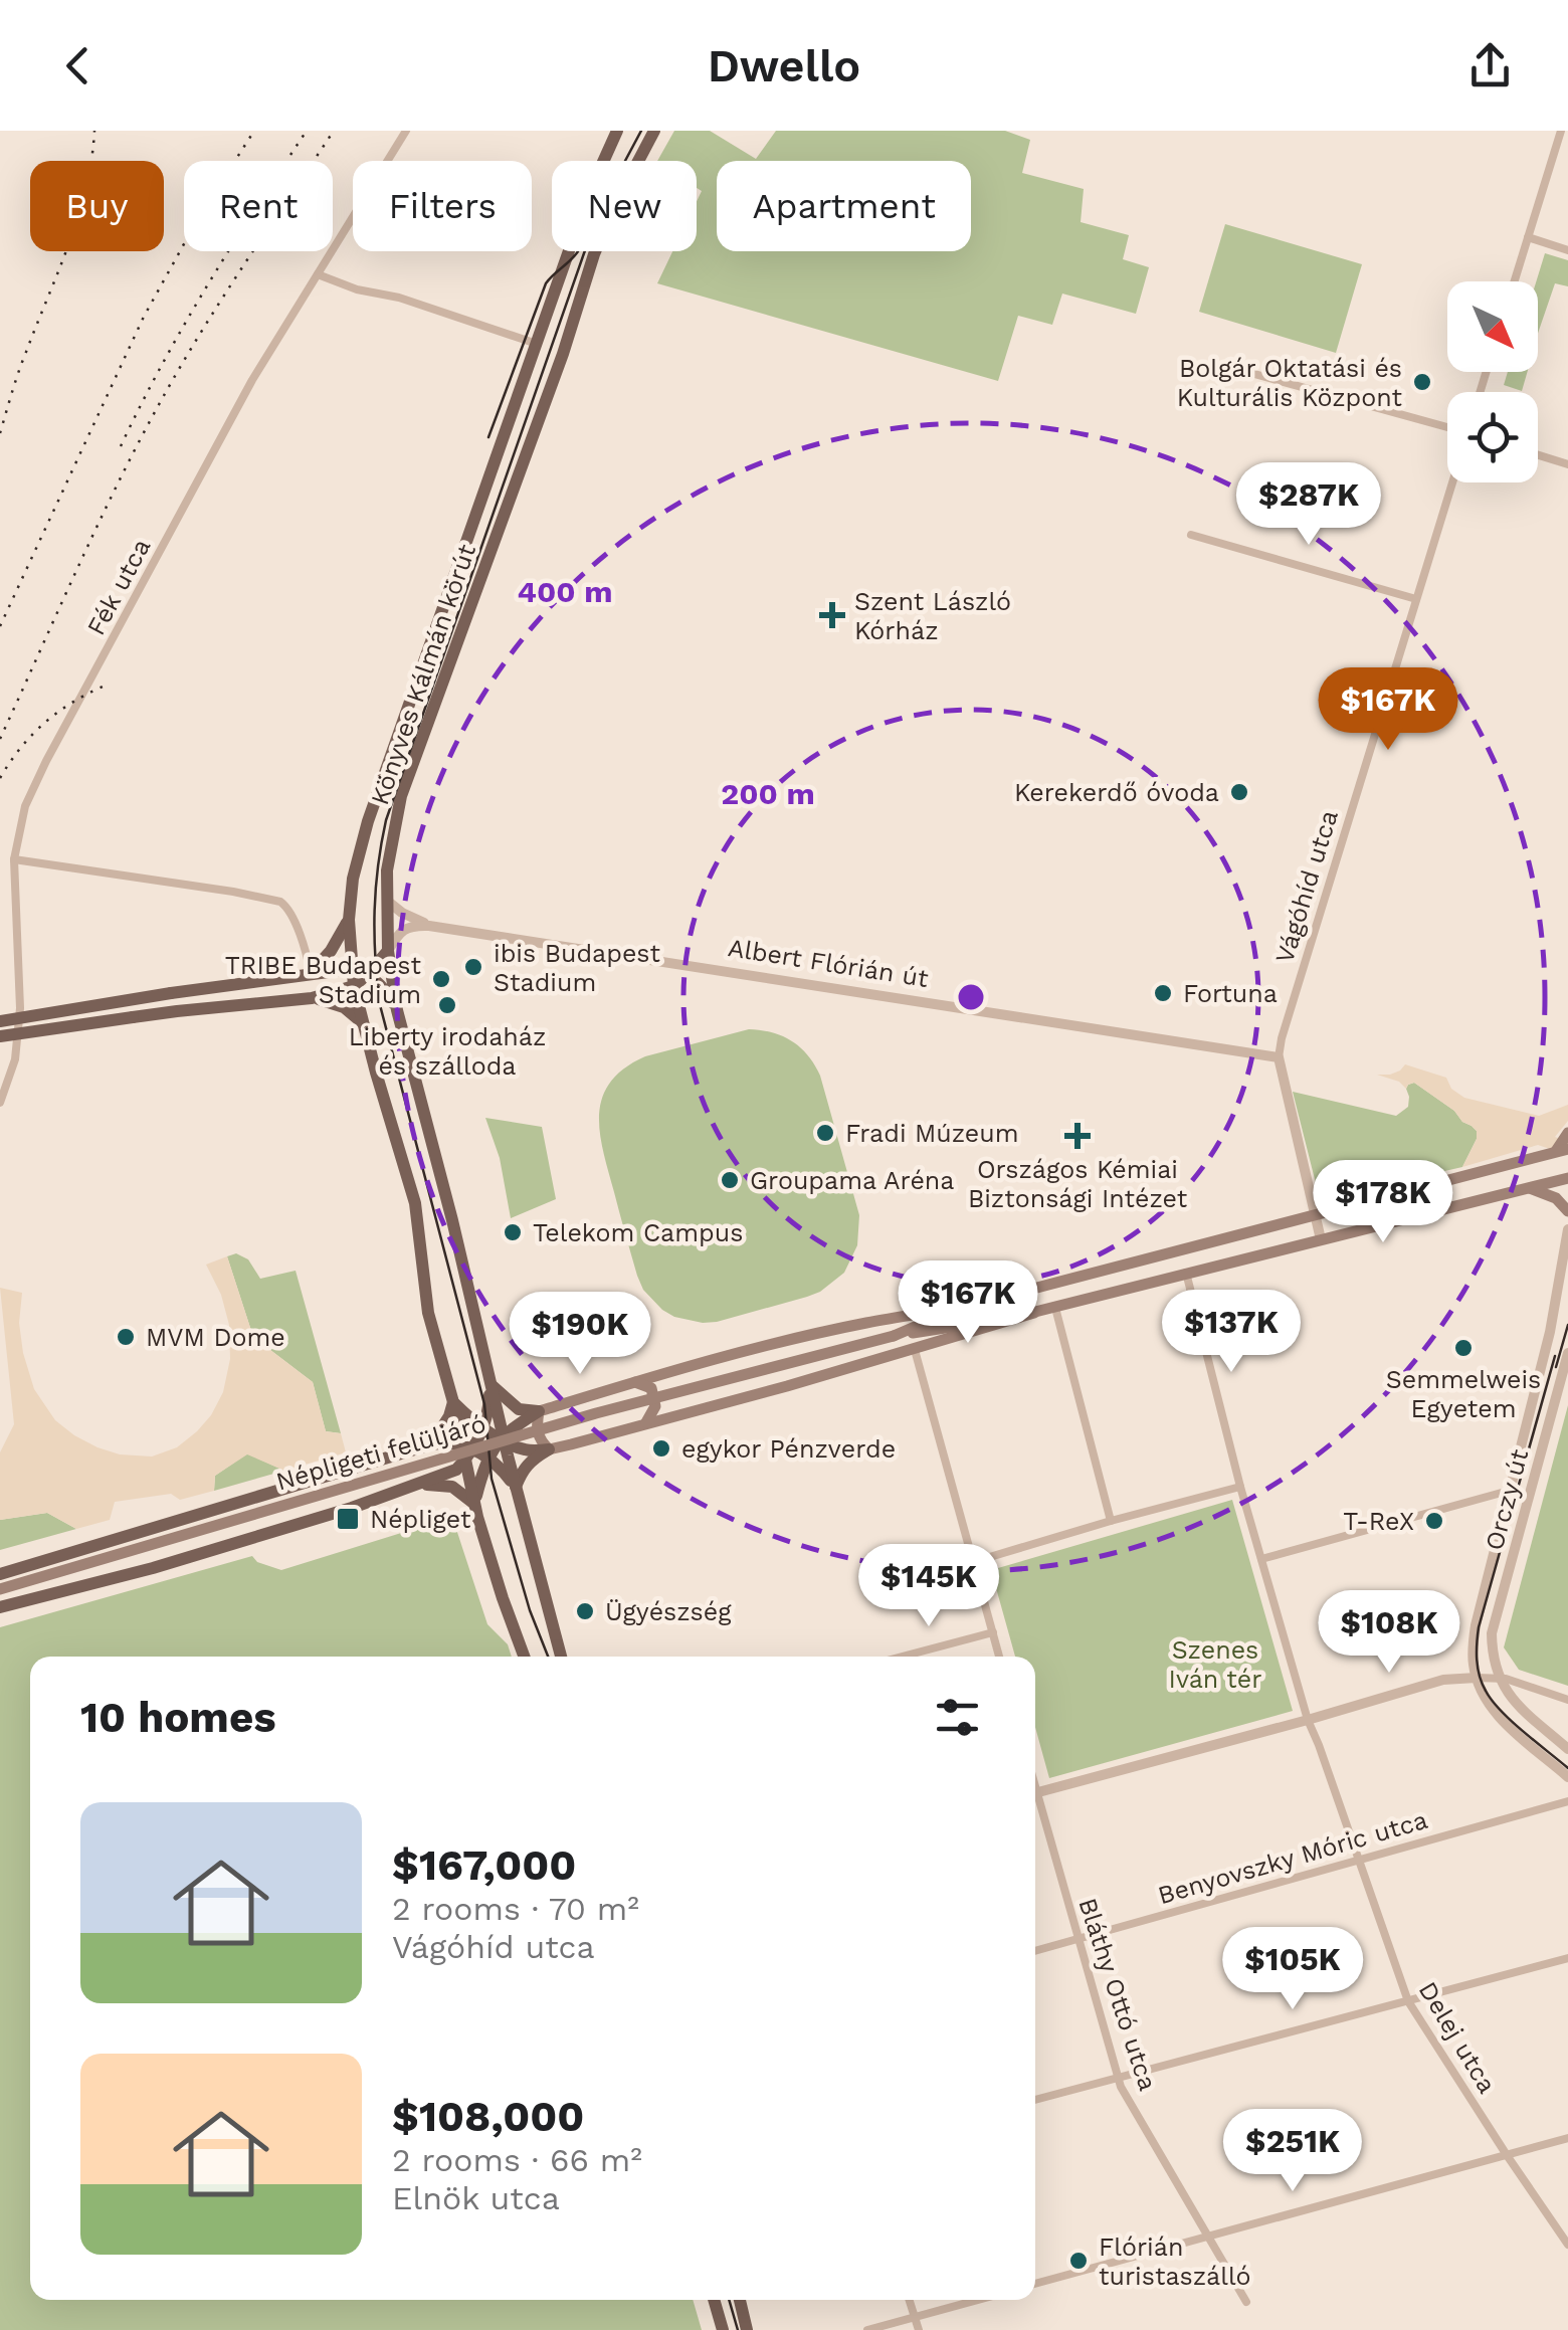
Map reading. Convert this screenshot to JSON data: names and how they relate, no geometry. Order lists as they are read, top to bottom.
{
  "streets": {
    "main road": ["Könyves Kálmán körút", "Népligeti felüljáró"],
    "street": [
      "Fék utca",
      "Vágóhíd utca",
      "Albert Flórián út",
      "Orczy út",
      "Benyovszky Móric utca",
      "Bláthy Ottó utca",
      "Delej utca"
    ]
  },
  "crossings": [
    ["Könyves Kálmán körút", "Albert Flórián út"],
    ["Vágóhíd utca", "Albert Flórián út"],
    ["Benyovszky Móric utca", "Bláthy Ottó utca"],
    ["Benyovszky Móric utca", "Delej utca"]
  ],
  "parks": ["Szenes Iván tér"],
  "places": {
    "other": [
      "Bolgár Oktatási és Kulturális Központ",
      "Kerekerdő óvoda",
      "ibis Budapest Stadium",
      "TRIBE Budapest Stadium",
      "Fortuna",
      "Liberty irodaház és szálloda",
      "Fradi Múzeum",
      "Groupama Aréna",
      "Telekom Campus",
      "MVM Dome",
      "Semmelweis Egyetem",
      "egykor Pénzverde",
      "T-ReX",
      "Ügyészség",
      "Flórián turistaszálló"
    ],
    "health": ["Szent László Kórház", "Országos Kémiai Biztonsági Intézet"],
    "transit": ["Népliget"]
  },
  "north": "bottom right",
  "page": {
    "header": "Dwello",
    "chip": [
      "Buy",
      "Rent",
      "Filters",
      "New",
      "Apartment"
    ],
    "price": [
      "$287K",
      "$167K",
      "$178K",
      "$167K",
      "$137K",
      "$190K",
      "$145K",
      "$108K",
      "$105K",
      "$251K"
    ],
    "heading": "10 homes",
    "list": [
      {
        "name": "$167,000",
        "note": "2 rooms · 70 m² · Vágóhíd utca"
      },
      {
        "name": "$108,000",
        "note": "2 rooms · 66 m² · Elnök utca"
      }
    ]
  },
  "rings": ["400 m", "200 m"]
}
